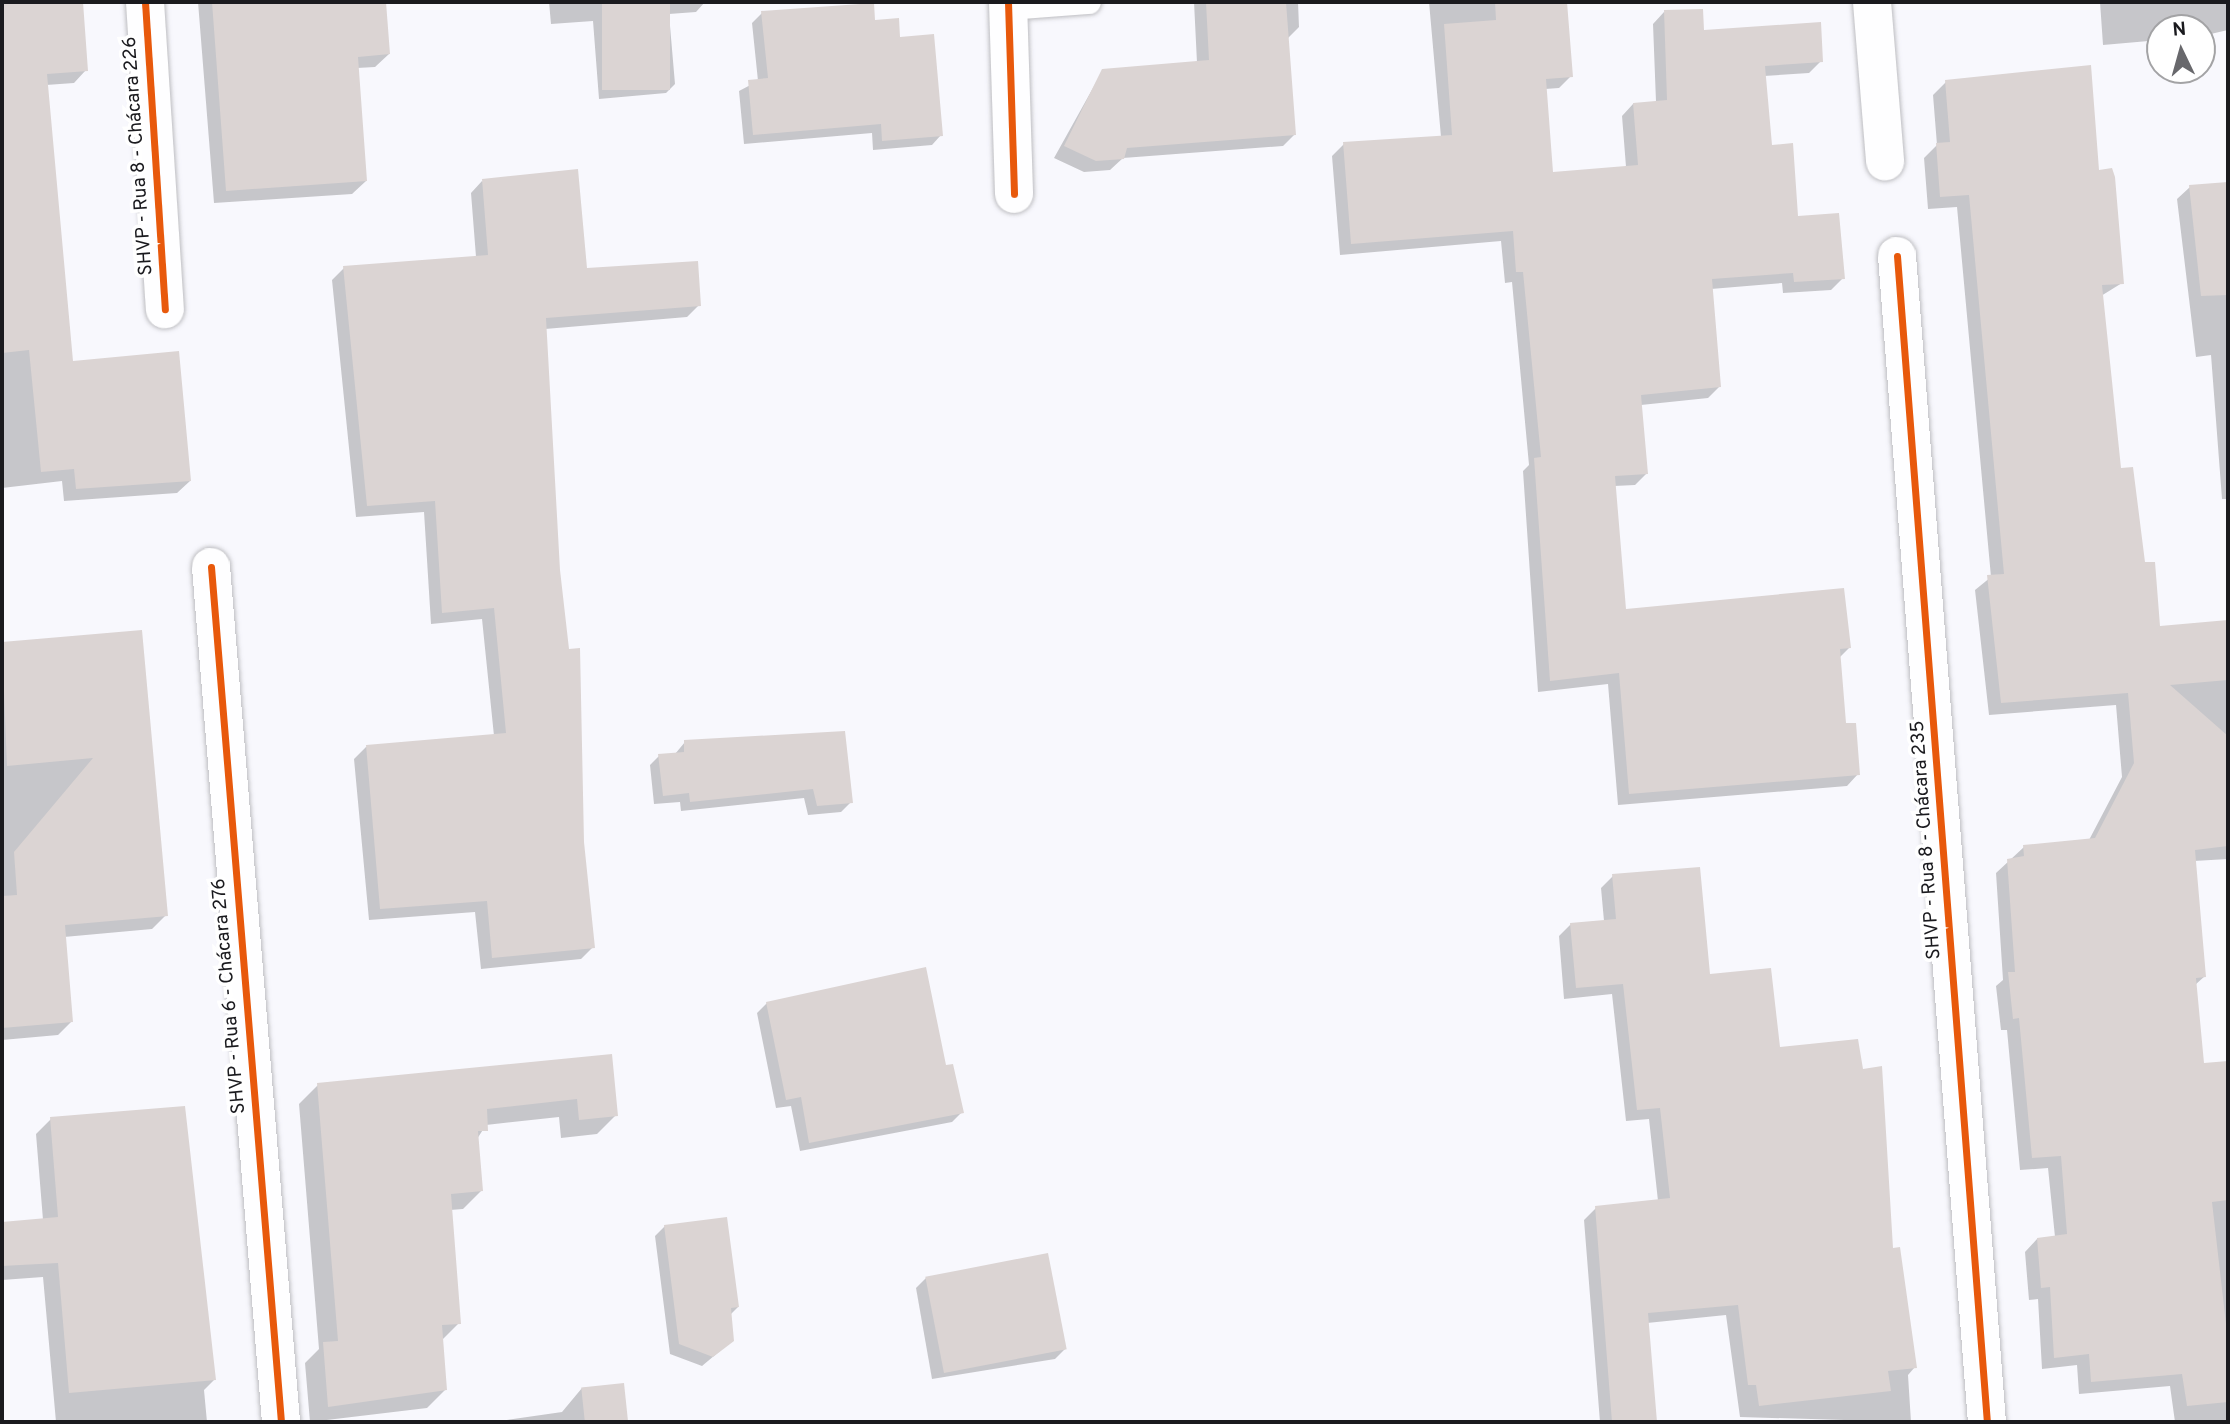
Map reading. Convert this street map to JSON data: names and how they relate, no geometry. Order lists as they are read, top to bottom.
{
  "streets": {
    "street": ["SHVP - Rua 8 - Chácara 226", "SHVP - Rua 8 - Chácara 235", "SHVP - Rua 6 - Chácara 276"]
  },
  "north": "top"
}
